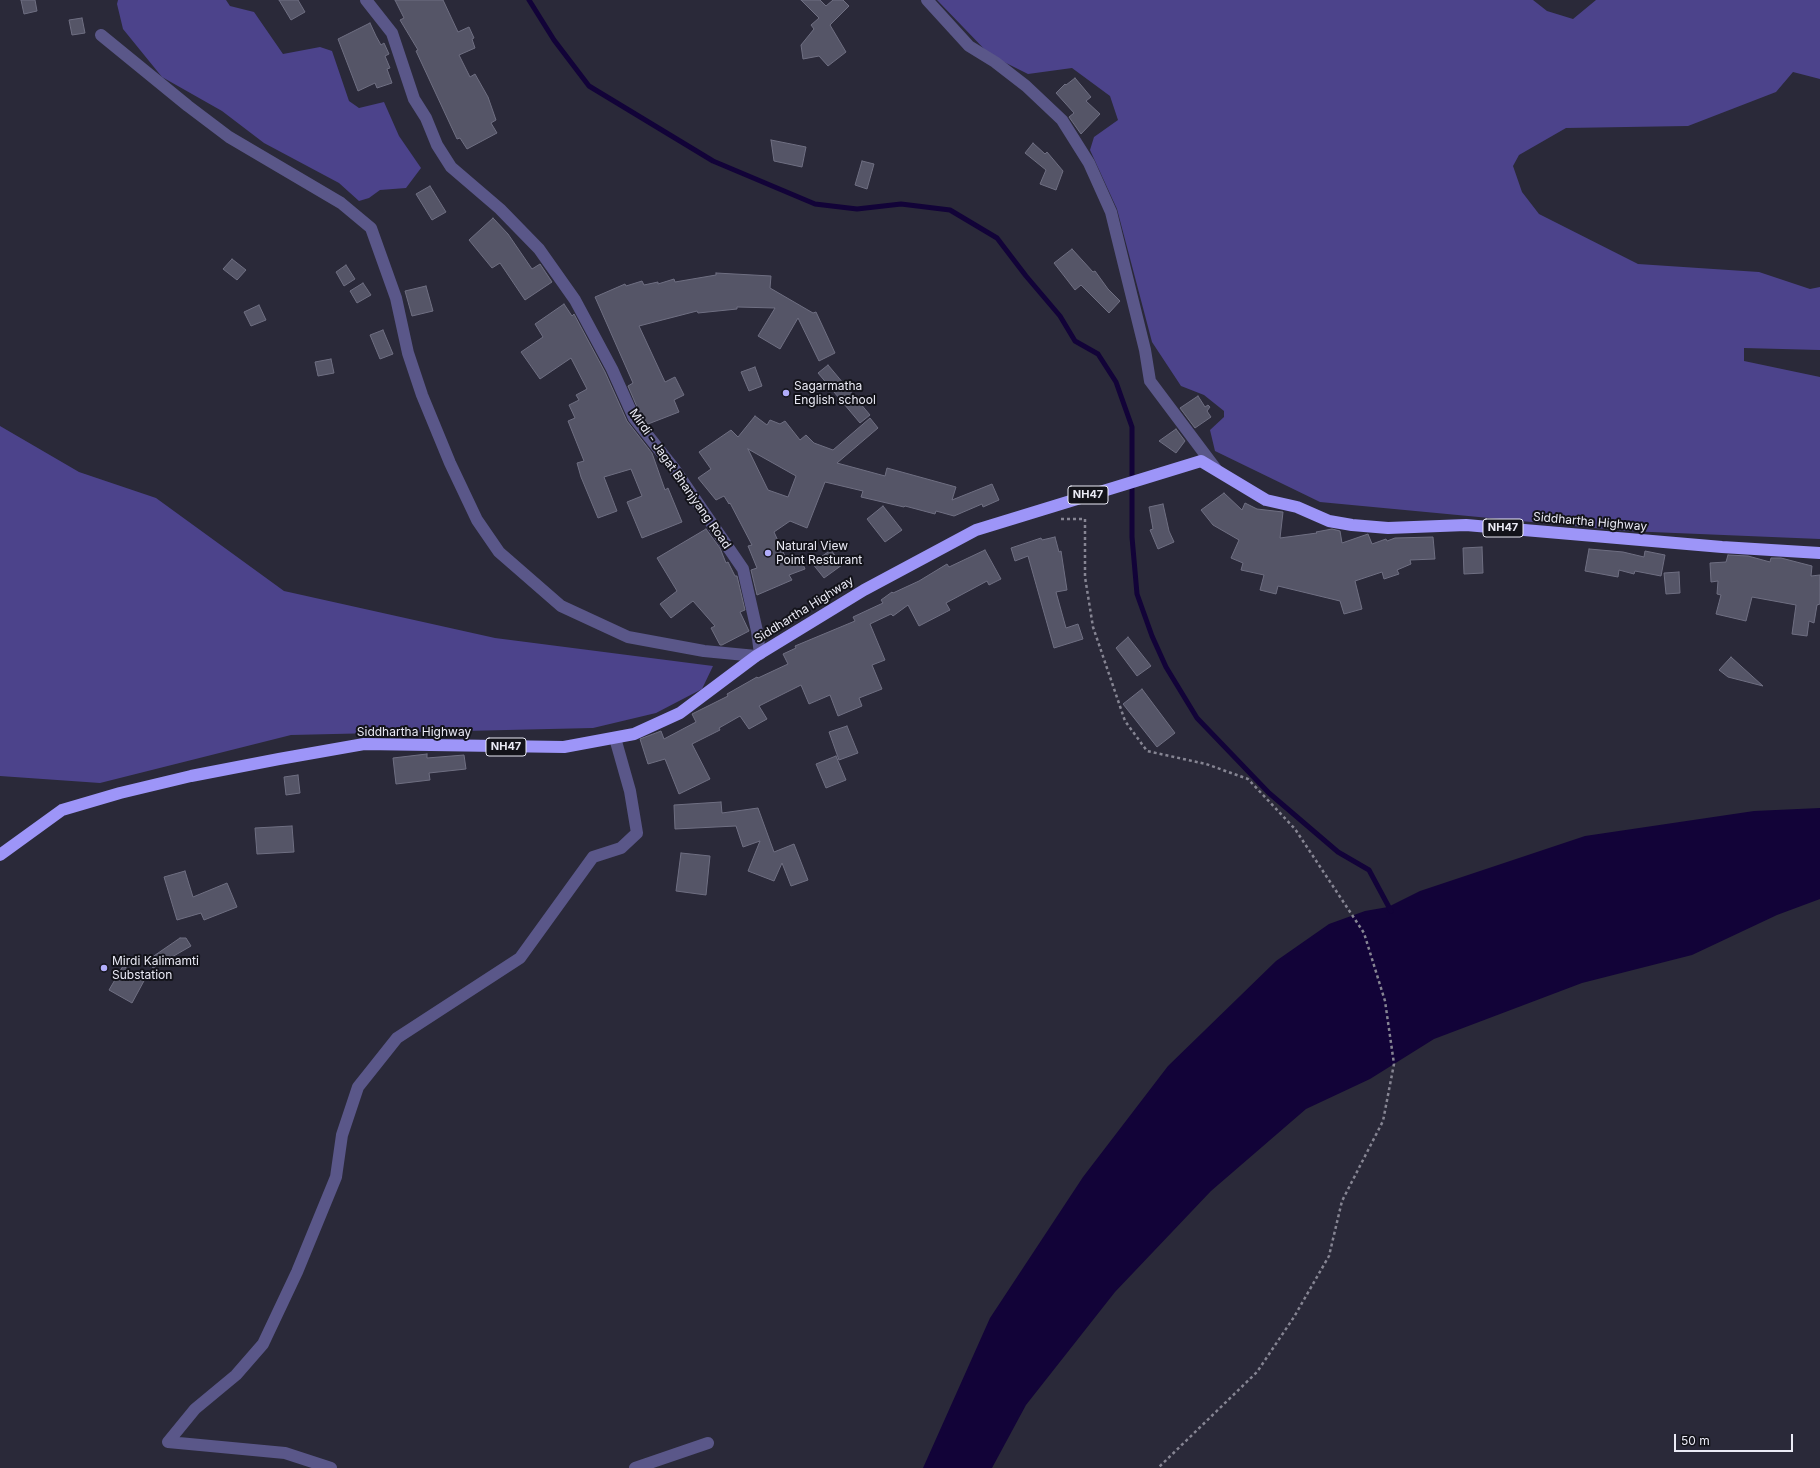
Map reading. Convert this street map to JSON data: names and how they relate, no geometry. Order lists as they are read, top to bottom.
{
  "streets": {
    "highway": ["NH47", "Siddhartha Highway"],
    "street": ["Mirdi - Jagat Bhanjyang Road"]
  },
  "crossings": [
    ["Mirdi - Jagat Bhanjyang Road", "Siddhartha Highway"]
  ],
  "places": ["Sagarmatha English school", "Natural View Point Resturant", "Mirdi Kalimamti Substation"],
  "scale_bar": "50 m"
}
